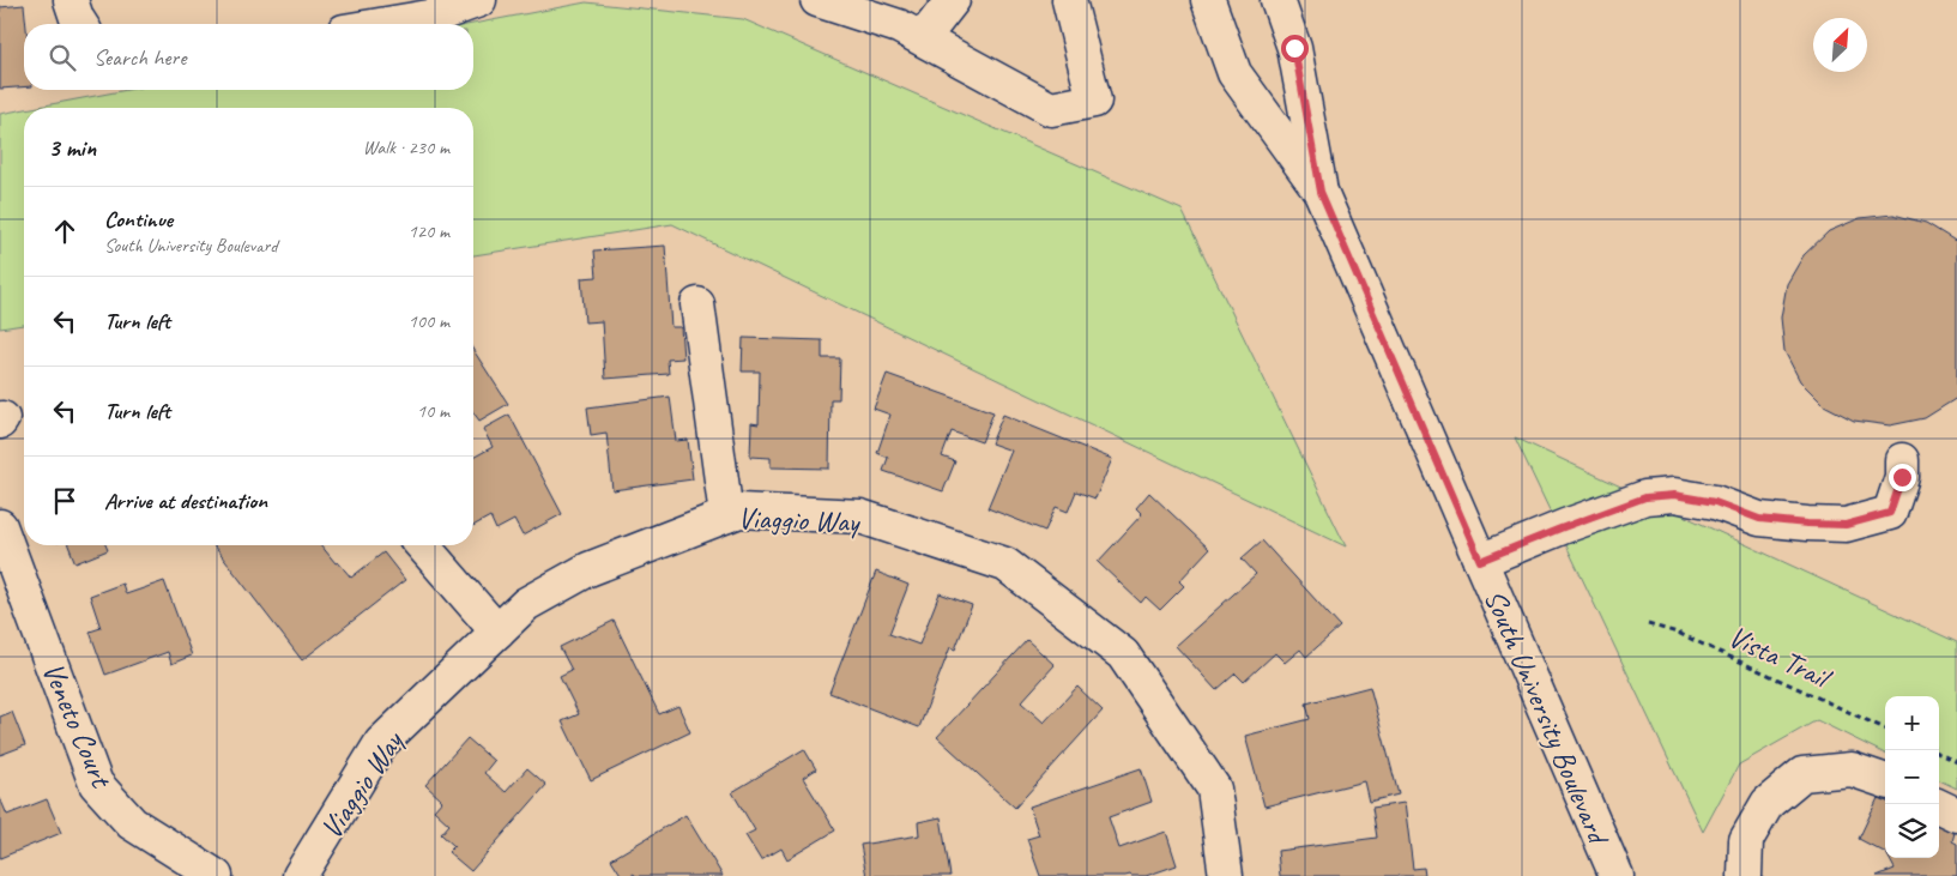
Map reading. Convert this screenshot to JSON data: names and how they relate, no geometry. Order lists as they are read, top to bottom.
{
  "streets": {
    "street": ["Viaggio Way", "South University Boulevard", "Veneto Court"],
    "path": ["Vista Trail"]
  },
  "north": "top right",
  "page": {
    "search": "Search here",
    "heading": ["3 min", "Walk · 230 m"],
    "list": [
      ["Continue", "South University Boulevard", "120 m"],
      ["Turn left", "100 m"],
      ["Turn left", "10 m"],
      "Arrive at destination"
    ],
    "map_buttons": ["+", "−"]
  }
}
